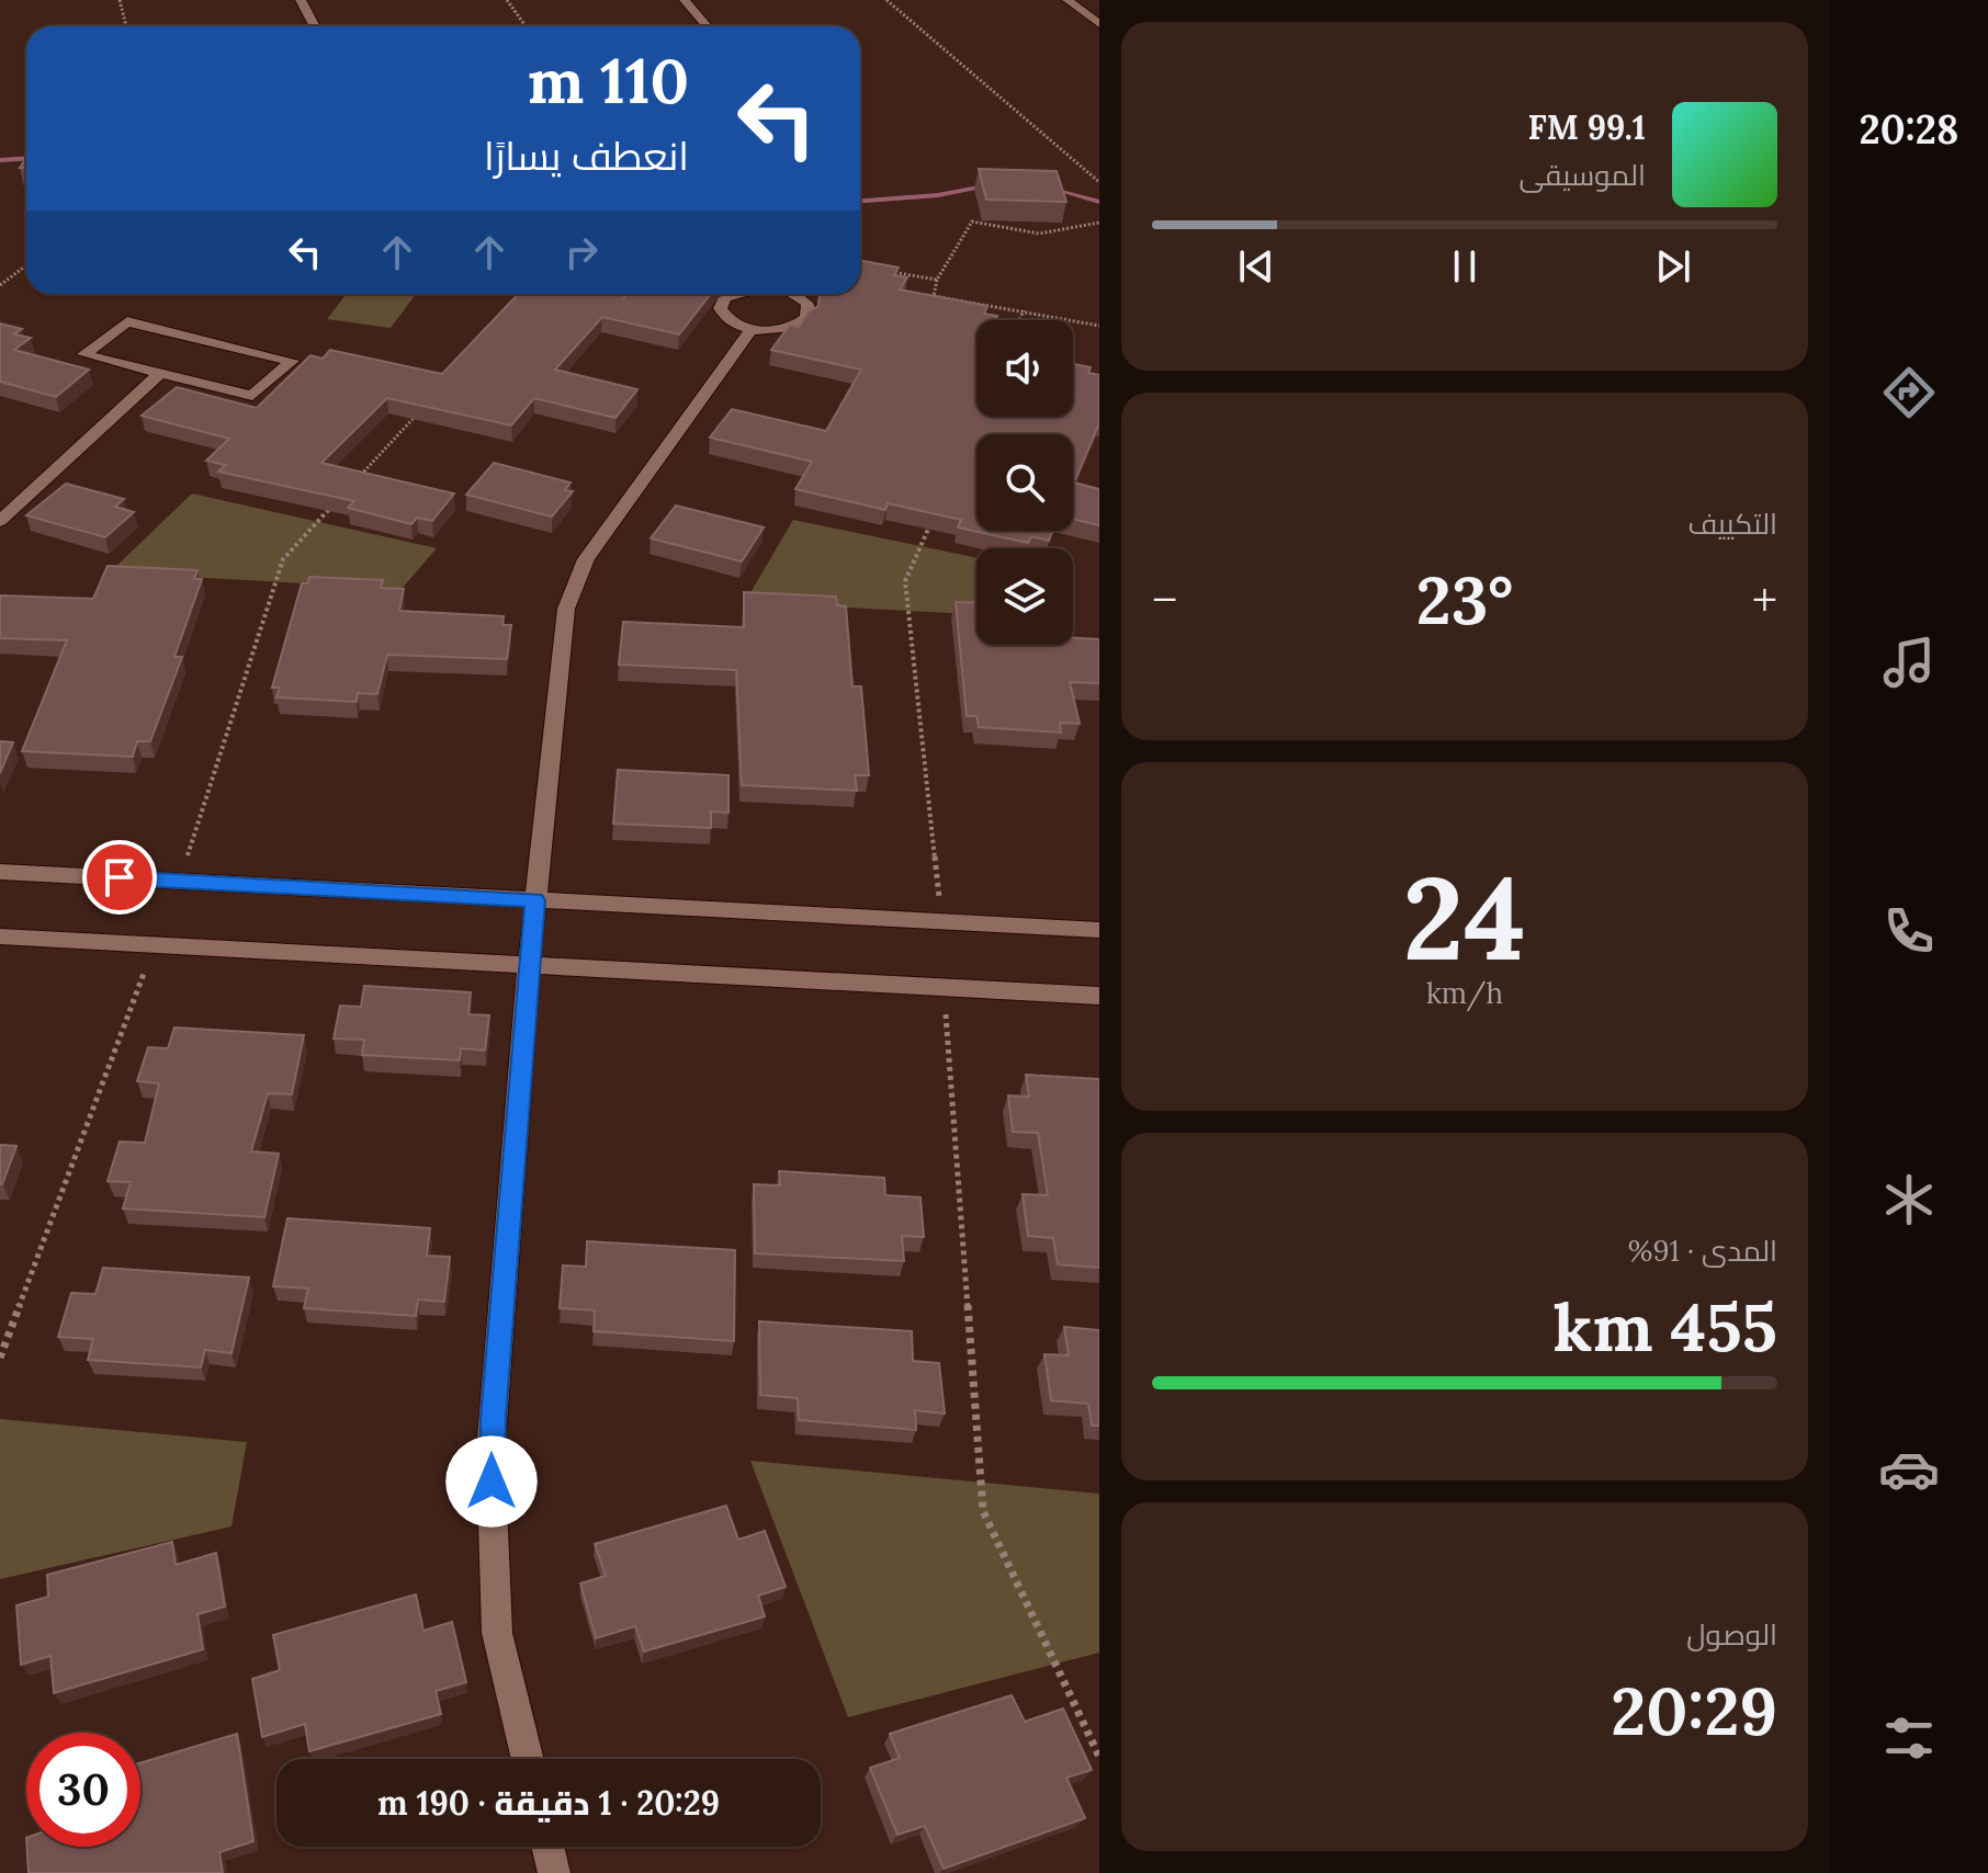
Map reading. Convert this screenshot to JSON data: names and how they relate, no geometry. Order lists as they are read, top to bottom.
{
  "page": {
    "tabs": "20:28",
    "turn": ["110 m", "انعطف يسارًا"],
    "song": ["99.1 FM", "الموسيقى"],
    "tile": [
      "التكييف",
      ["24", "km/h"],
      ["المدى · 91%", "455 km"],
      ["الوصول", "20:29"]
    ],
    "heat": ["−", "23°", "+"],
    "limit": "30",
    "trip": "20:29 · 1 دقيقة · 190 m"
  }
}
